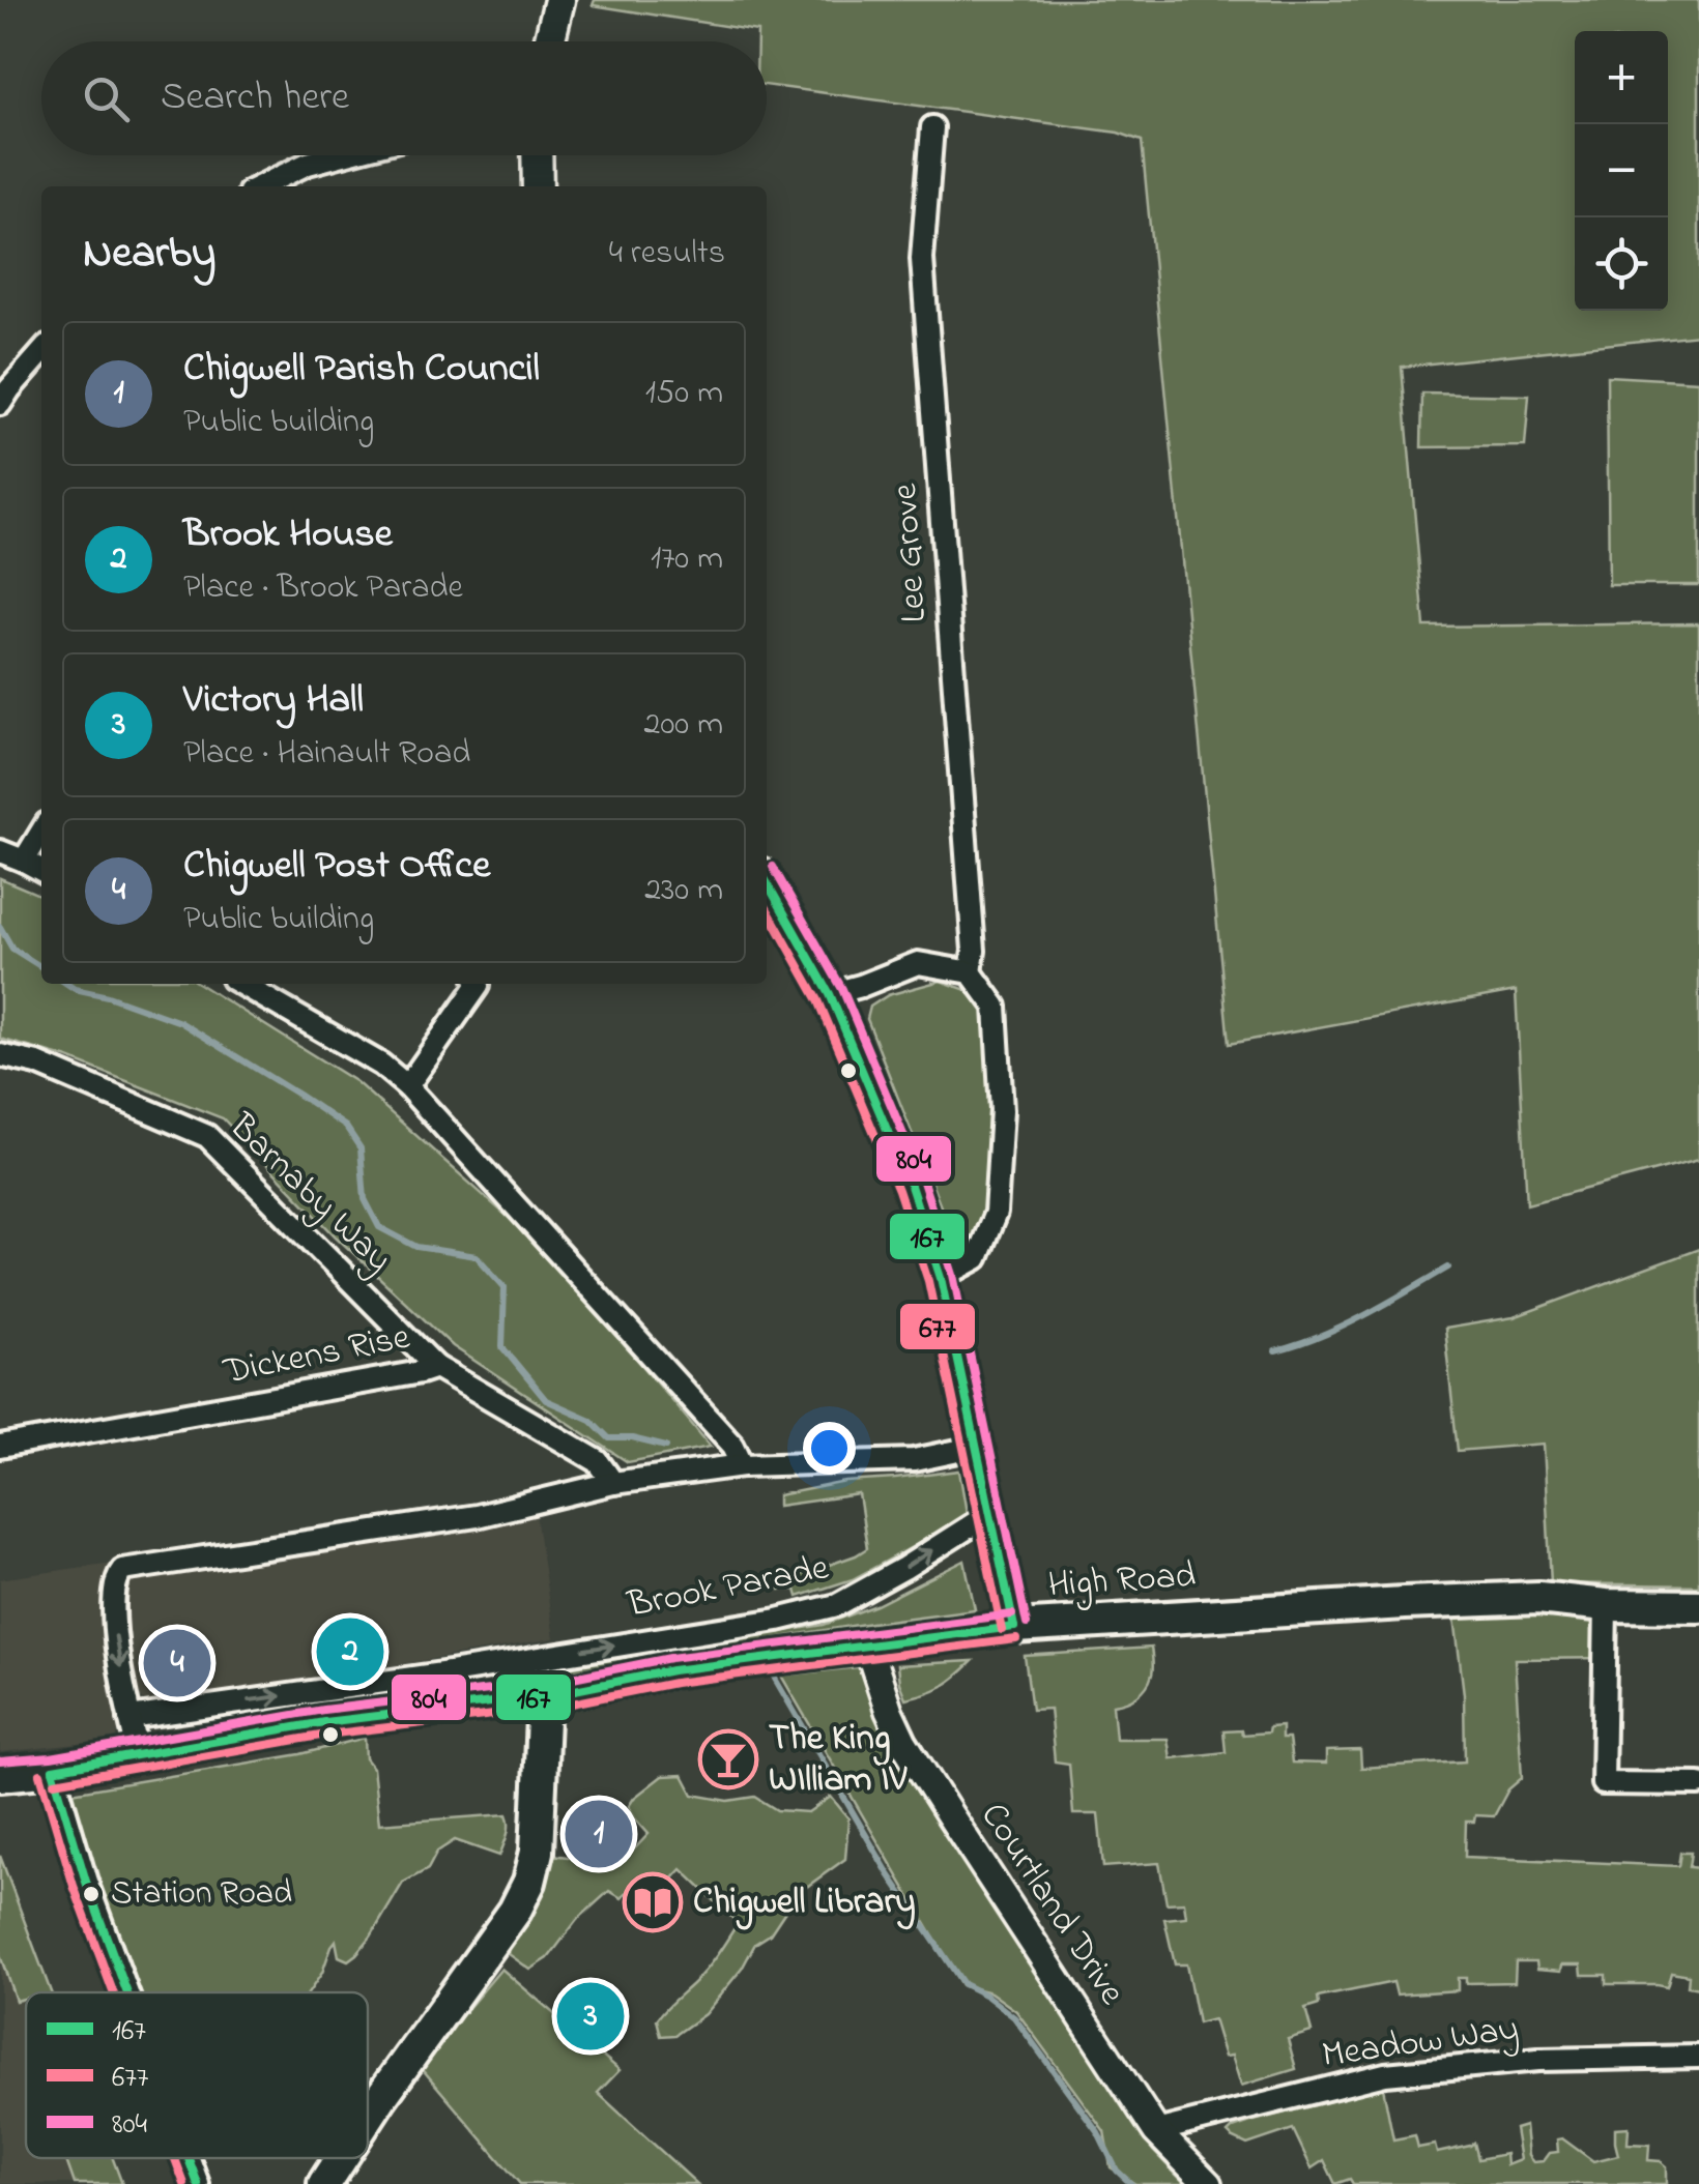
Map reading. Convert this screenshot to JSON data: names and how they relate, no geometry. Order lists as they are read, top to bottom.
{
  "streets": {
    "main road": ["High Road"],
    "street": [
      "Lee Grove",
      "Barnaby Way",
      "Dickens Rise",
      "Brook Parade",
      "Courtland Drive",
      "Meadow Way"
    ]
  },
  "crossings": [
    ["Barnaby Way", "Dickens Rise"],
    ["High Road", "Courtland Drive"],
    ["Courtland Drive", "Meadow Way"]
  ],
  "places": {
    "bar": ["The King WIlliam IV"],
    "other": ["Station Road"],
    "library": ["Chigwell Library"]
  },
  "lines": ["transit line 804", "transit line 167", "transit line 677"],
  "legend": ["167", "677", "804"],
  "page": {
    "map_buttons": ["+", "−"],
    "search": "Search here",
    "heading": ["Nearby", "4 results"],
    "list": [
      {
        "mark": "1",
        "name": "Chigwell Parish Council",
        "note": "Public building",
        "value": "150 m"
      },
      {
        "mark": "2",
        "name": "Brook House",
        "note": "Place · Brook Parade",
        "value": "170 m"
      },
      {
        "mark": "3",
        "name": "Victory Hall",
        "note": "Place · Hainault Road",
        "value": "200 m"
      },
      {
        "mark": "4",
        "name": "Chigwell Post Office",
        "note": "Public building",
        "value": "230 m"
      }
    ],
    "pins": [
      "2",
      "4",
      "1",
      "3"
    ]
  }
}
